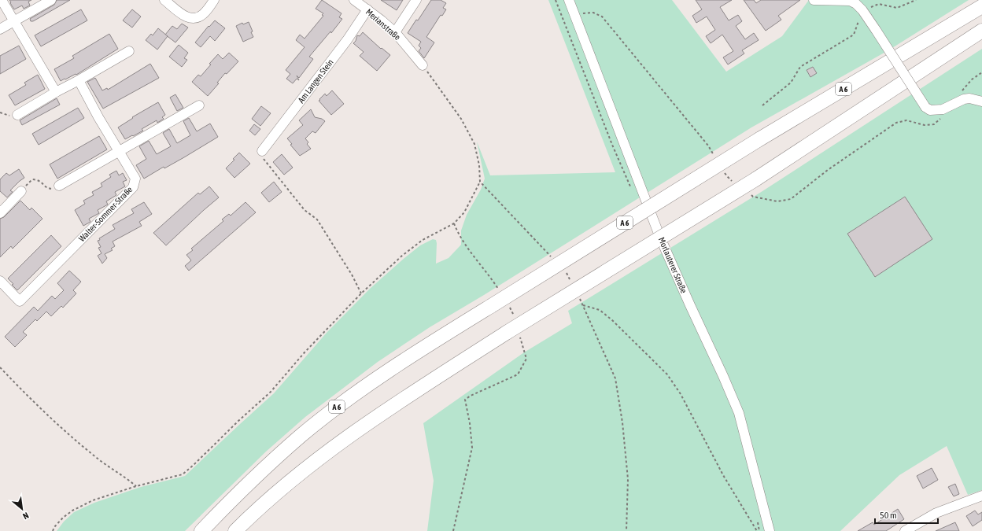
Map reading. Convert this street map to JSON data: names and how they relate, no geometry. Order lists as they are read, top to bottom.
{
  "streets": {
    "highway": ["A 6"],
    "street": [
      "Merianstraße",
      "Am Langen Stein",
      "Walter-Sommer-Straße",
      "Morlauterer Straße"
    ]
  },
  "crossings": [
    ["Merianstraße", "Am Langen Stein"]
  ],
  "scale_bar": "50 m",
  "north": "bottom right"
}
